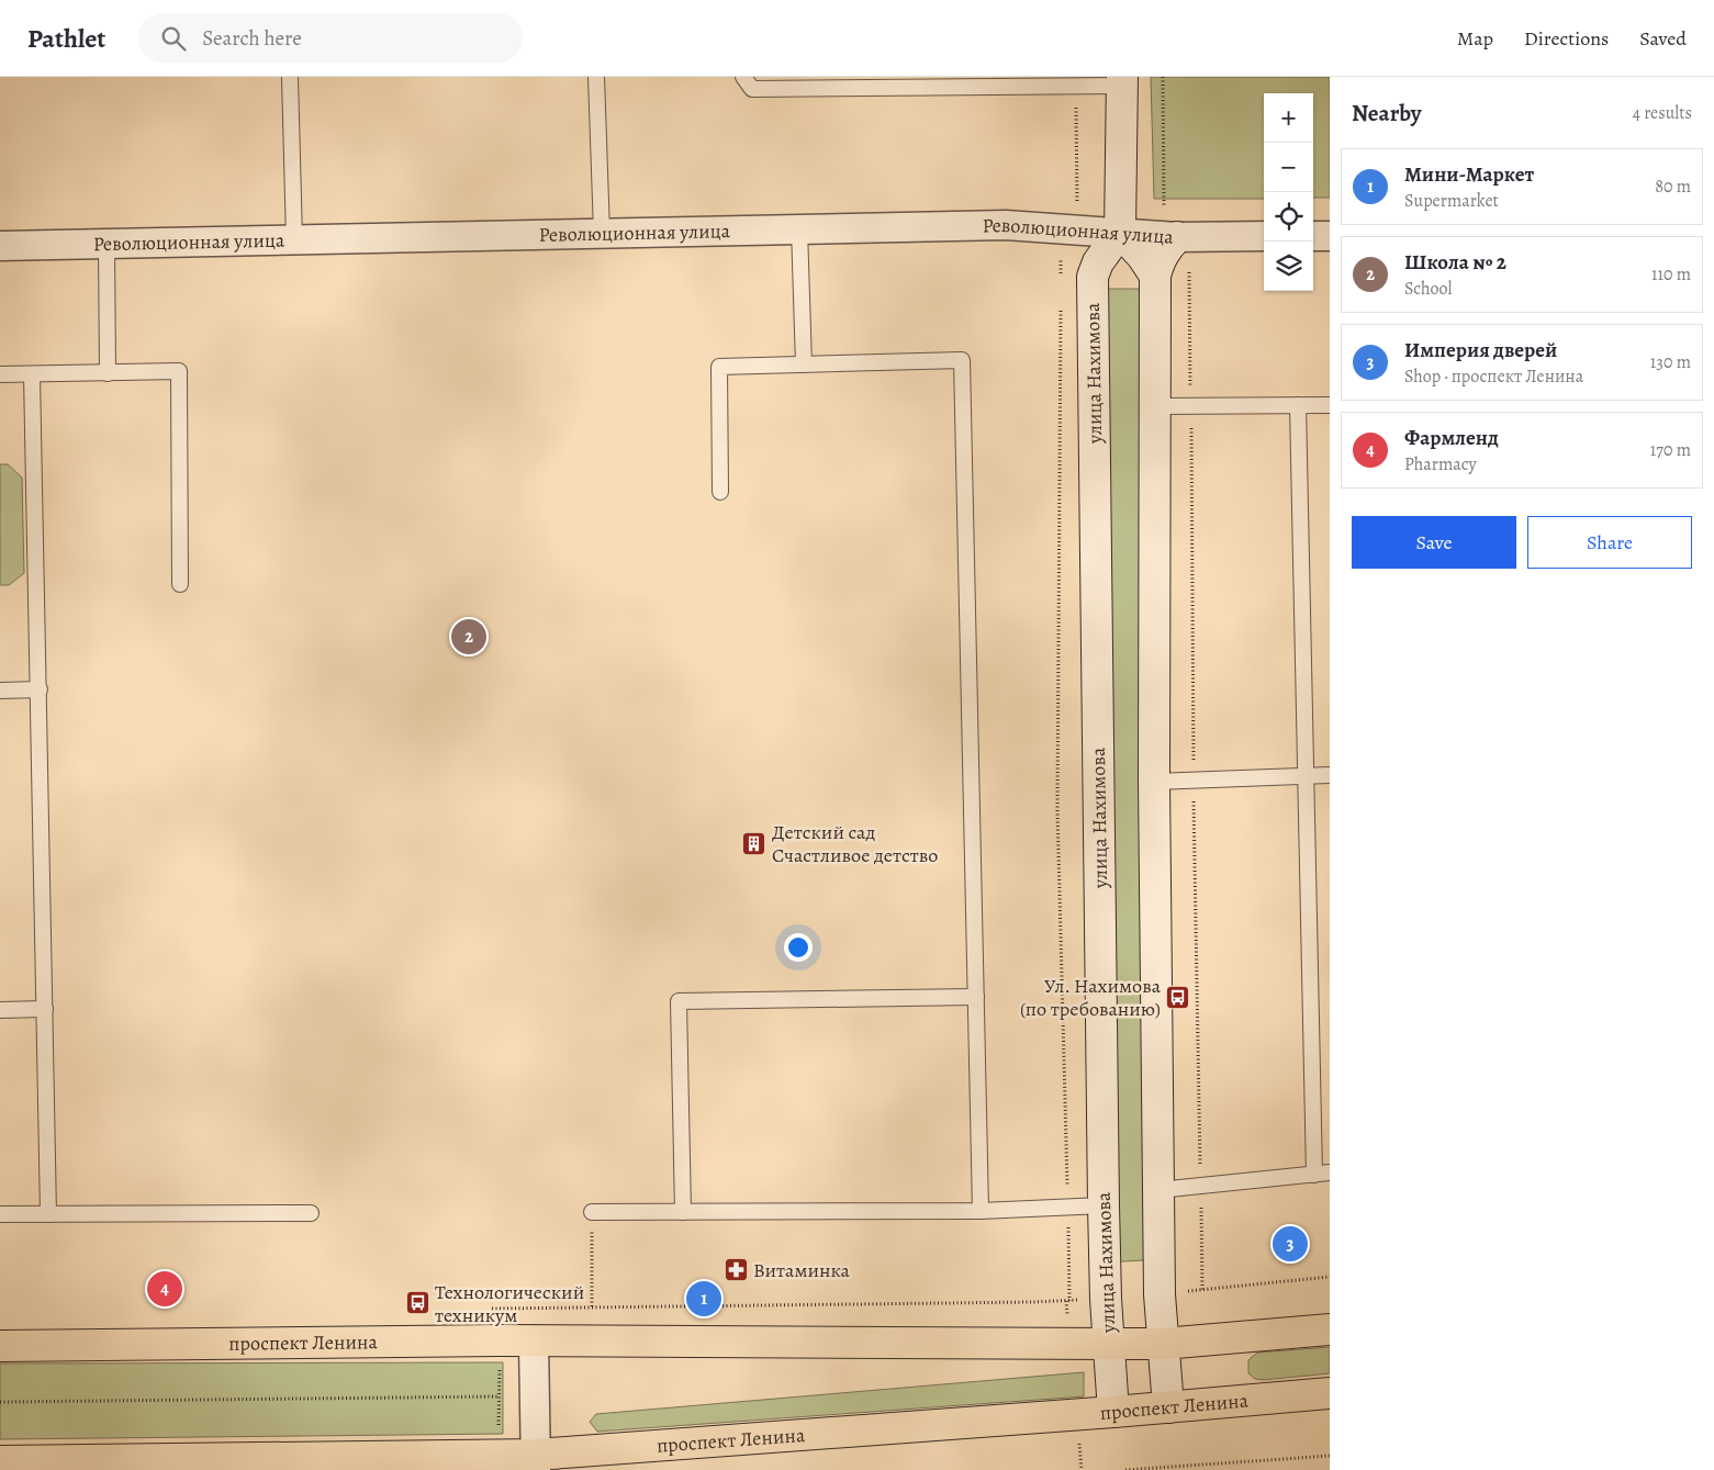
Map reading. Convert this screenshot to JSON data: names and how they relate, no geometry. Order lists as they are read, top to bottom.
{
  "streets": {
    "main road": ["проспект Ленина"],
    "street": ["Революционная улица", "улица Нахимова"]
  },
  "crossings": [
    ["Революционная улица", "улица Нахимова"],
    ["улица Нахимова", "проспект Ленина"]
  ],
  "places": {
    "building": ["Детский сад Счастливое детство"],
    "bus stop": ["Ул. Нахимова (по требованию)", "Технологический техникум"],
    "pharmacy": ["Витаминка"]
  },
  "page": {
    "header": "Pathlet",
    "search": "Search here",
    "nav": ["Map", "Directions", "Saved"],
    "heading": ["Nearby", "4 results"],
    "map_buttons": ["+", "−"],
    "list": [
      {
        "mark": "1",
        "name": "Мини-Маркет",
        "note": "Supermarket",
        "value": "80 m"
      },
      {
        "mark": "2",
        "name": "Школа № 2",
        "note": "School",
        "value": "110 m"
      },
      {
        "mark": "3",
        "name": "Империя дверей",
        "note": "Shop · проспект Ленина",
        "value": "130 m"
      },
      {
        "mark": "4",
        "name": "Фармленд",
        "note": "Pharmacy",
        "value": "170 m"
      }
    ],
    "buttons": ["Save", "Share"],
    "pins": [
      "2",
      "3",
      "4",
      "1"
    ]
  }
}
